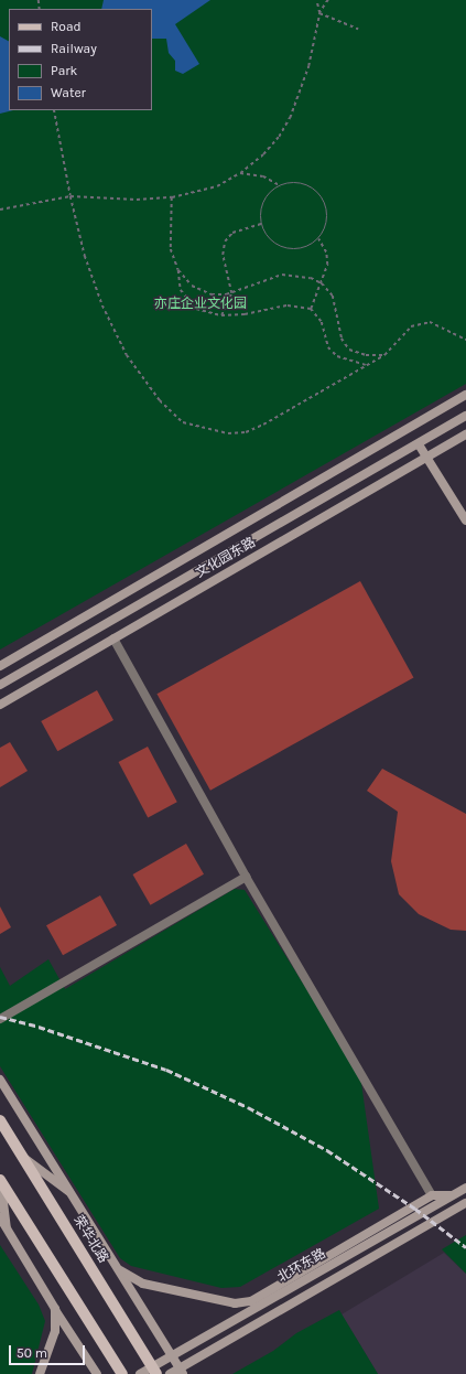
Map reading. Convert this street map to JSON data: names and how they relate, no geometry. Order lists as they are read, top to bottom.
{
  "streets": {
    "main road": ["荣华北路"],
    "street": ["文化园东路", "北环东路"]
  },
  "crossings": [
    ["荣华北路", "北环东路"]
  ],
  "parks": ["亦庄企业文化园"],
  "legend": [
    "Road",
    "Railway",
    "Park",
    "Water"
  ],
  "scale_bar": "50 m"
}
